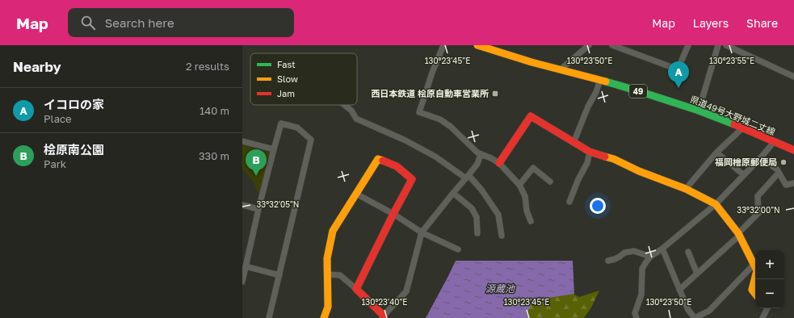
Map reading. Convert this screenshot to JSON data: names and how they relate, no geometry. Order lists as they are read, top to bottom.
{
  "streets": {
    "street": ["49", "県道49号大野城二丈線"]
  },
  "water": ["源蔵池"],
  "places": {
    "transit": ["西日本鉄道 桧原自動車営業所"],
    "other": ["福岡檜原郵便局"]
  },
  "legend": ["Fast", "Slow", "Jam"],
  "page": {
    "header": "Map",
    "search": "Search here",
    "nav": ["Map", "Layers", "Share"],
    "heading": ["Nearby", "2 results"],
    "pins": ["A", "B"],
    "list": [
      {
        "mark": "A",
        "name": "イコロの家",
        "note": "Place",
        "value": "140 m"
      },
      {
        "mark": "B",
        "name": "桧原南公園",
        "note": "Park",
        "value": "330 m"
      }
    ],
    "map_buttons": ["+", "−"]
  },
  "coordinates": [
    "130°23'55\"E",
    "130°23'45\"E",
    "130°23'50\"E",
    "33°32'05\"N",
    "33°32'00\"N",
    "130°23'40\"E"
  ]
}
